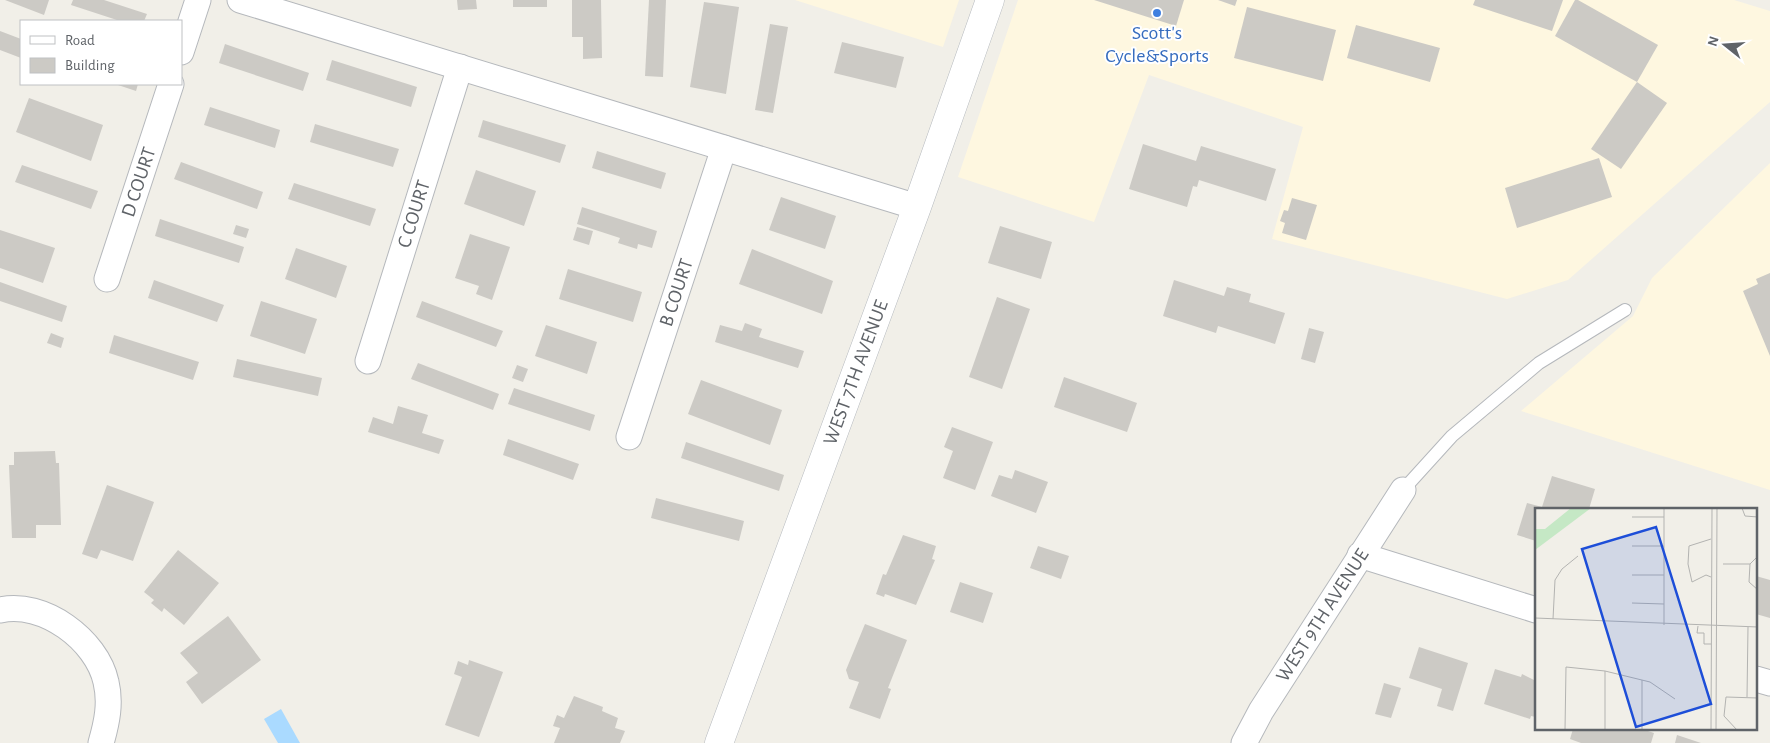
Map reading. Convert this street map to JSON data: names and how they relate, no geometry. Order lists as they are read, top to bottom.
{
  "streets": {
    "street": [
      "D COURT",
      "C COURT",
      "B COURT",
      "WEST 7TH AVENUE",
      "WEST 9TH AVENUE"
    ]
  },
  "places": ["Scott's Cycle&Sports"],
  "legend": ["Road", "Building"],
  "north": "left"
}
